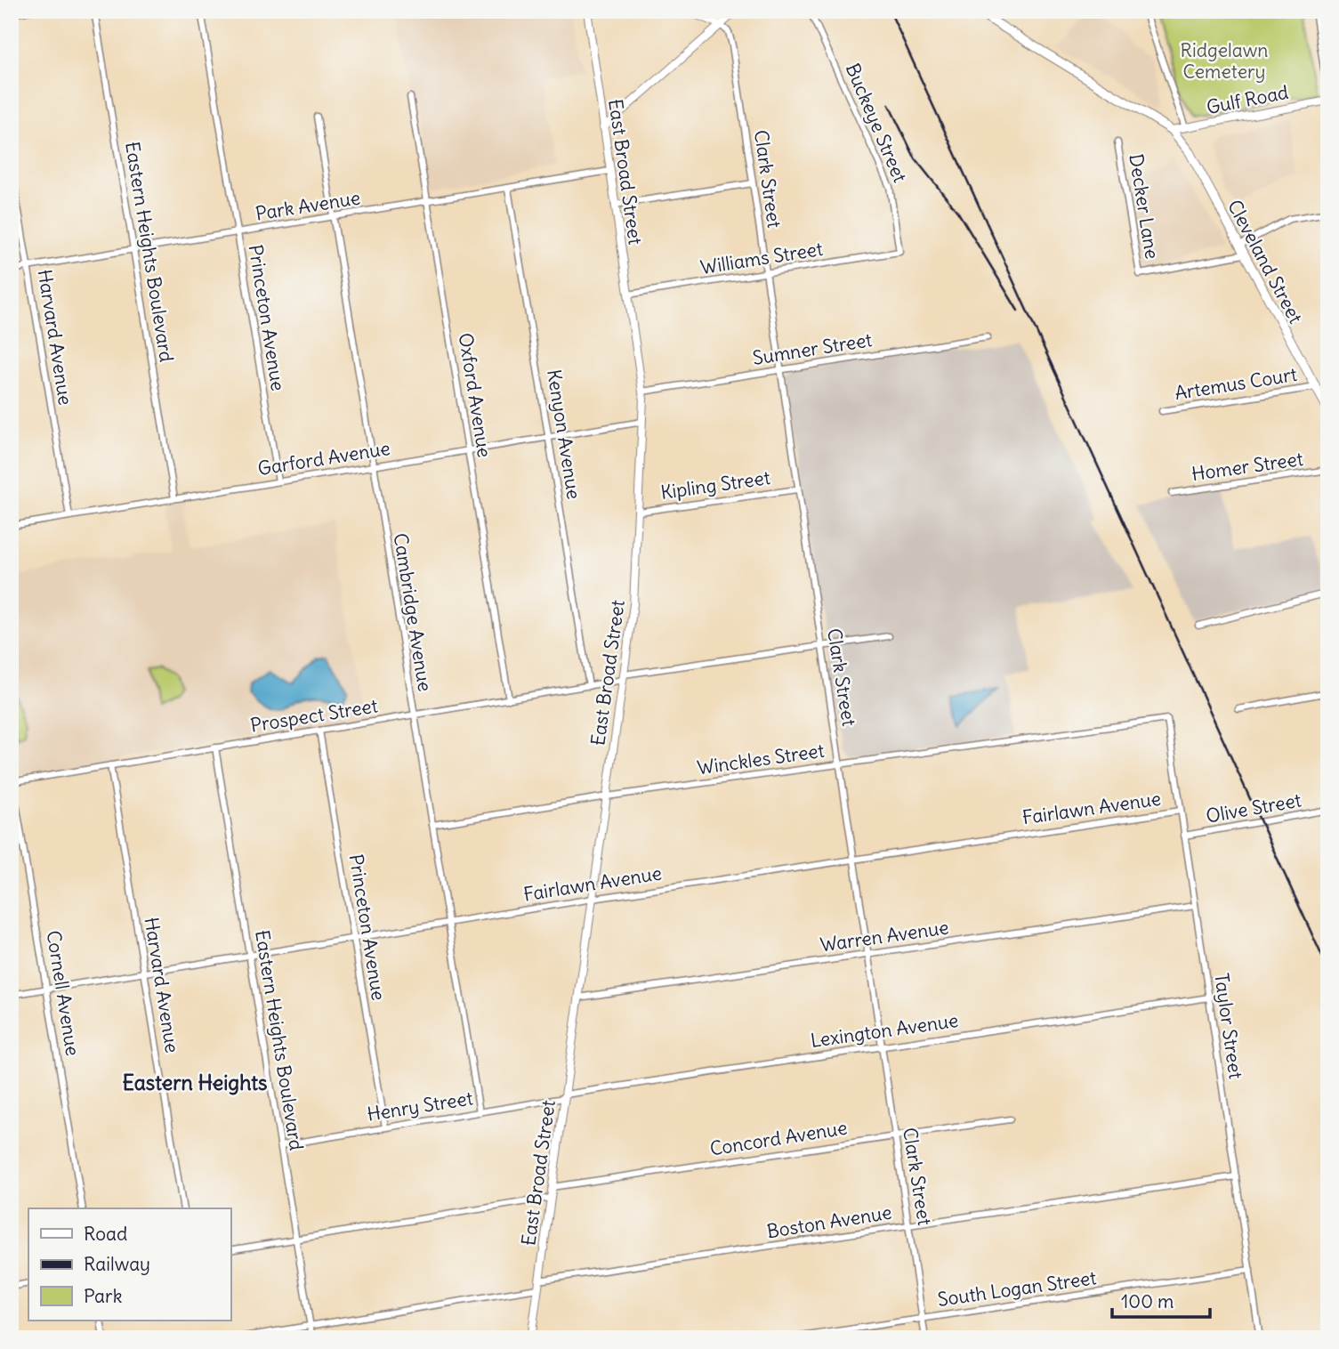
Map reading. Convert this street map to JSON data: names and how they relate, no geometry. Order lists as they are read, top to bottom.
{
  "streets": {
    "main road": ["Cleveland Street"],
    "street": [
      "Gulf Road",
      "Buckeye Street",
      "East Broad Street",
      "Clark Street",
      "Park Avenue",
      "Decker Lane",
      "Eastern Heights Boulevard",
      "Williams Street",
      "Princeton Avenue",
      "Harvard Avenue",
      "Sumner Street",
      "Artemus Court",
      "Oxford Avenue",
      "Kenyon Avenue",
      "Garford Avenue",
      "Homer Street",
      "Kipling Street",
      "Cambridge Avenue",
      "Prospect Street",
      "Winckles Street",
      "Fairlawn Avenue",
      "Olive Street",
      "Warren Avenue",
      "Cornell Avenue",
      "Taylor Street",
      "Lexington Avenue",
      "Henry Street",
      "Concord Avenue",
      "Boston Avenue",
      "South Logan Street"
    ]
  },
  "crossings": [
    ["Gulf Road", "Cleveland Street"],
    ["Buckeye Street", "Williams Street"],
    ["East Broad Street", "Park Avenue"],
    ["East Broad Street", "Williams Street"],
    ["East Broad Street", "Sumner Street"],
    ["East Broad Street", "Garford Avenue"],
    ["East Broad Street", "Kipling Street"],
    ["East Broad Street", "Prospect Street"],
    ["East Broad Street", "Winckles Street"],
    ["East Broad Street", "Fairlawn Avenue"],
    ["East Broad Street", "Warren Avenue"],
    ["East Broad Street", "Lexington Avenue"],
    ["East Broad Street", "Henry Street"],
    ["East Broad Street", "Concord Avenue"],
    ["East Broad Street", "Boston Avenue"],
    ["Clark Street", "Williams Street"],
    ["Clark Street", "Sumner Street"],
    ["Clark Street", "Kipling Street"],
    ["Clark Street", "Prospect Street"],
    ["Clark Street", "Winckles Street"],
    ["Clark Street", "Fairlawn Avenue"],
    ["Clark Street", "Warren Avenue"],
    ["Clark Street", "Lexington Avenue"],
    ["Clark Street", "Concord Avenue"],
    ["Clark Street", "Boston Avenue"],
    ["Clark Street", "South Logan Street"],
    ["Park Avenue", "Eastern Heights Boulevard"],
    ["Park Avenue", "Princeton Avenue"],
    ["Park Avenue", "Harvard Avenue"],
    ["Park Avenue", "Oxford Avenue"],
    ["Park Avenue", "Kenyon Avenue"],
    ["Park Avenue", "Cambridge Avenue"],
    ["Decker Lane", "Cleveland Street"],
    ["Eastern Heights Boulevard", "Garford Avenue"],
    ["Eastern Heights Boulevard", "Prospect Street"],
    ["Eastern Heights Boulevard", "Fairlawn Avenue"],
    ["Eastern Heights Boulevard", "Henry Street"],
    ["Eastern Heights Boulevard", "Boston Avenue"],
    ["Cleveland Street", "Artemus Court"],
    ["Princeton Avenue", "Garford Avenue"],
    ["Princeton Avenue", "Prospect Street"],
    ["Princeton Avenue", "Fairlawn Avenue"],
    ["Princeton Avenue", "Henry Street"],
    ["Harvard Avenue", "Garford Avenue"],
    ["Harvard Avenue", "Prospect Street"],
    ["Harvard Avenue", "Fairlawn Avenue"],
    ["Oxford Avenue", "Garford Avenue"],
    ["Oxford Avenue", "Prospect Street"],
    ["Kenyon Avenue", "Garford Avenue"],
    ["Kenyon Avenue", "Prospect Street"],
    ["Garford Avenue", "Cambridge Avenue"],
    ["Cambridge Avenue", "Prospect Street"],
    ["Cambridge Avenue", "Winckles Street"],
    ["Cambridge Avenue", "Fairlawn Avenue"],
    ["Cambridge Avenue", "Henry Street"],
    ["Prospect Street", "Cornell Avenue"],
    ["Winckles Street", "Taylor Street"],
    ["Fairlawn Avenue", "Cornell Avenue"],
    ["Fairlawn Avenue", "Taylor Street"],
    ["Olive Street", "Taylor Street"],
    ["Warren Avenue", "Taylor Street"],
    ["Taylor Street", "Lexington Avenue"],
    ["Taylor Street", "Boston Avenue"],
    ["Taylor Street", "South Logan Street"],
    ["Lexington Avenue", "Henry Street"]
  ],
  "districts": ["Eastern Heights"],
  "parks": ["Ridgelawn Cemetery"],
  "legend": ["Road", "Railway", "Park"],
  "scale_bar": "100 m"
}
